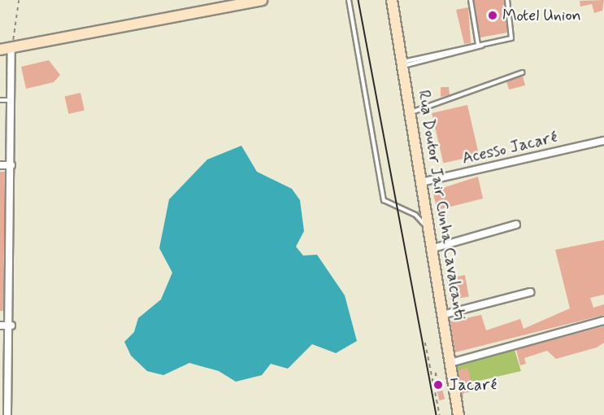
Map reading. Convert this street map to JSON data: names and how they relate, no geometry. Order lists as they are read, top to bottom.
{
  "streets": {
    "street": ["Acesso Jacaré", "Rua Doutor Jair Cunha Cavalcanti"]
  },
  "crossings": [
    ["Acesso Jacaré", "Rua Doutor Jair Cunha Cavalcanti"]
  ],
  "places": ["Motel Union", "Jacaré"]
}
